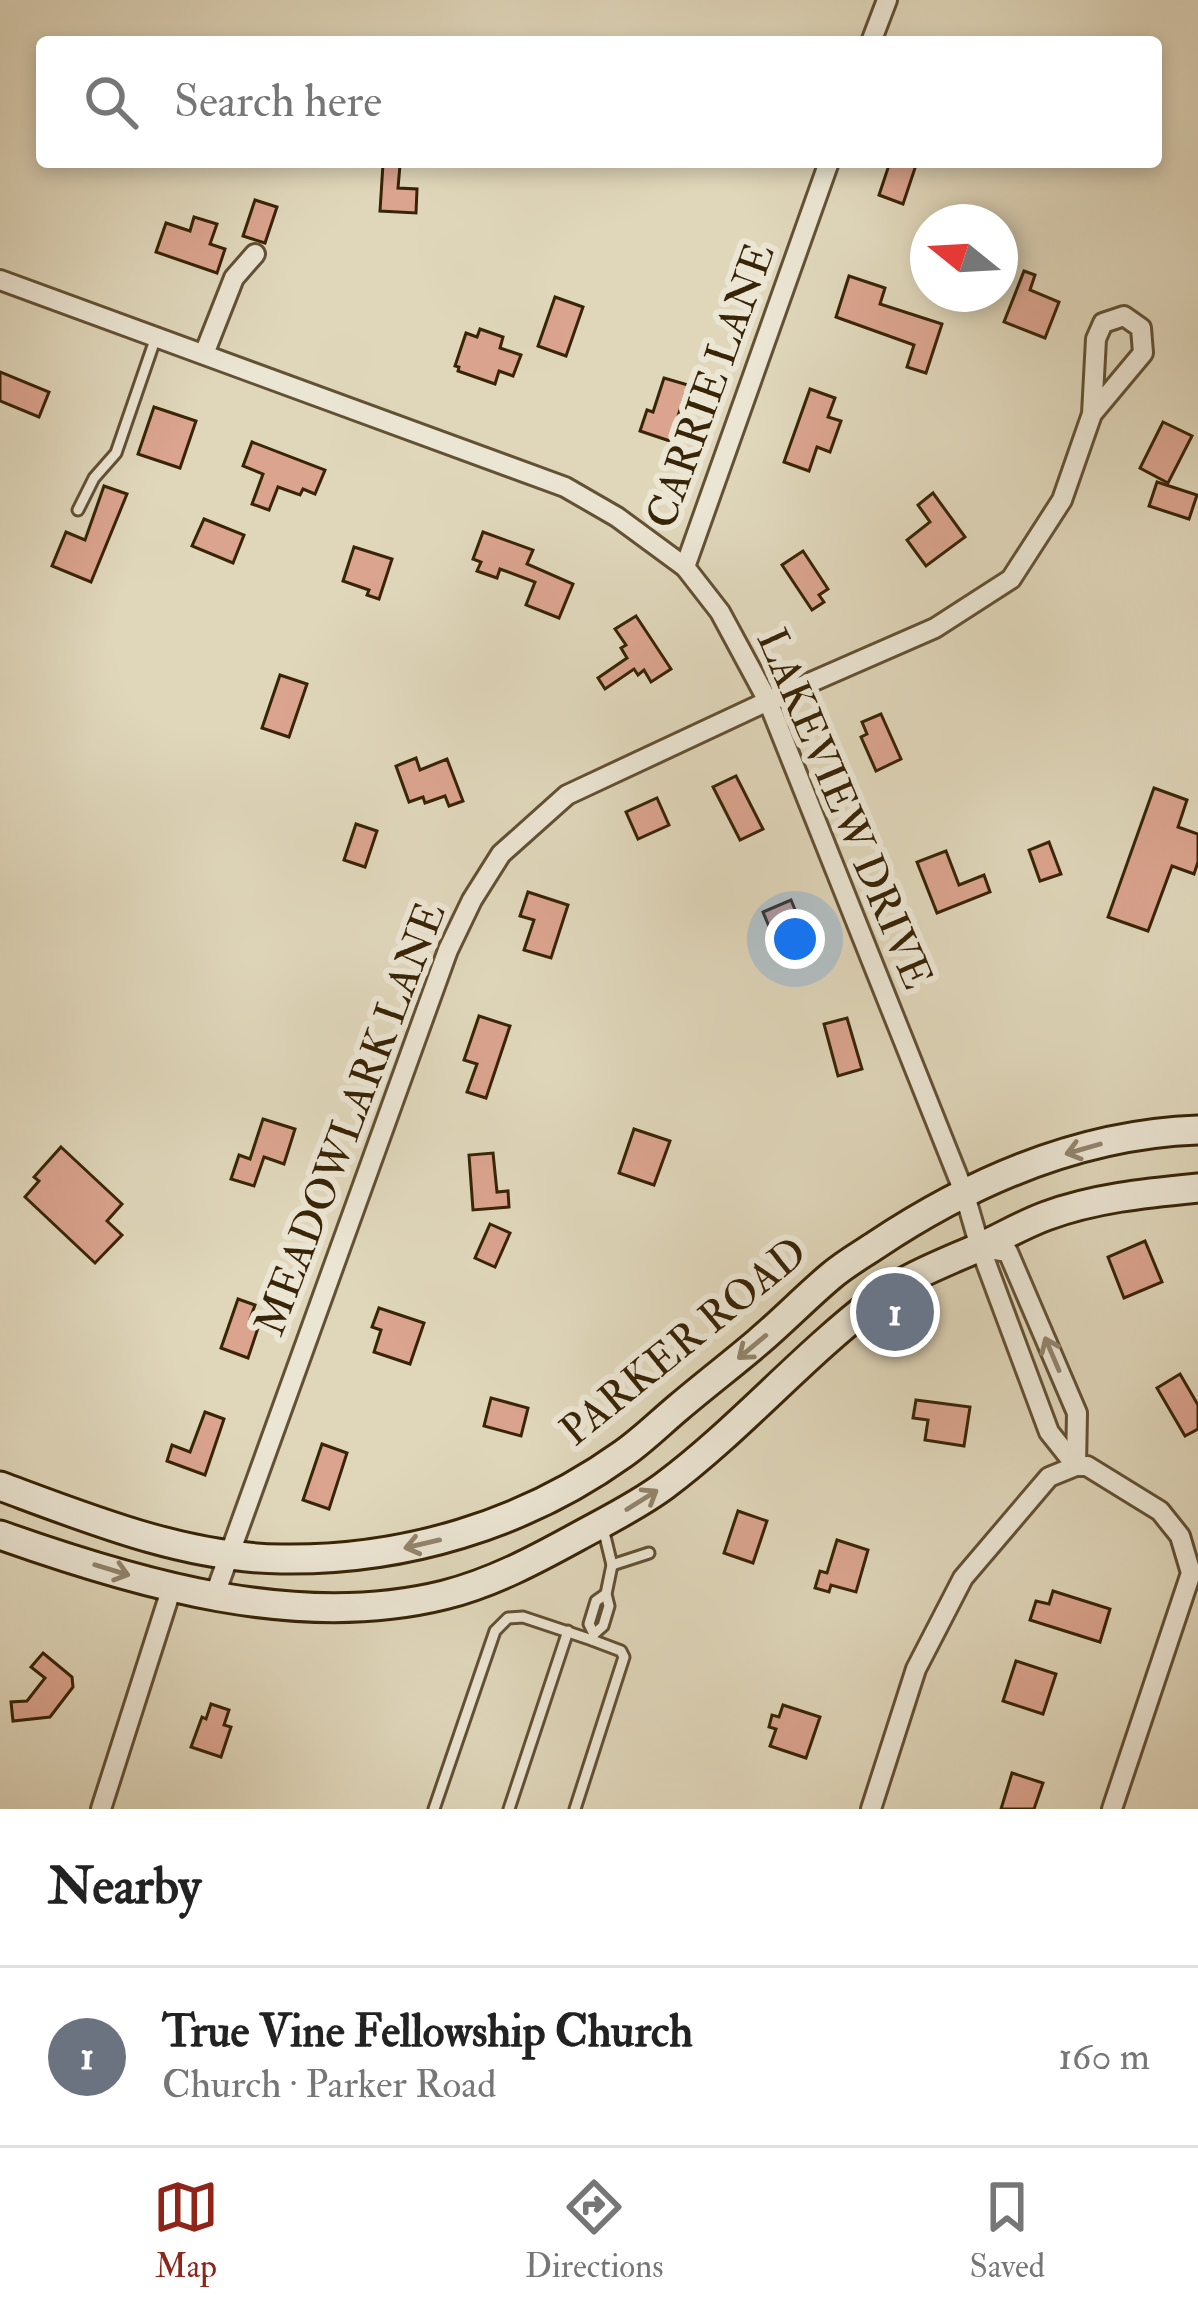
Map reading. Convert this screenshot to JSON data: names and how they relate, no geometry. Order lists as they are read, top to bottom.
{
  "streets": {
    "main road": ["PARKER ROAD"],
    "street": ["CARRIE LANE", "LAKEVIEW DRIVE", "MEADOWLARK LANE"]
  },
  "crossings": [
    ["CARRIE LANE", "LAKEVIEW DRIVE"],
    ["LAKEVIEW DRIVE", "MEADOWLARK LANE"],
    ["LAKEVIEW DRIVE", "PARKER ROAD"],
    ["MEADOWLARK LANE", "PARKER ROAD"]
  ],
  "north": "left",
  "page": {
    "search": "Search here",
    "pins": "1",
    "heading": "Nearby",
    "list": [
      {
        "mark": "1",
        "name": "True Vine Fellowship Church",
        "note": "Church · Parker Road",
        "value": "160 m"
      }
    ],
    "nav": ["Map", "Directions", "Saved"]
  }
}
